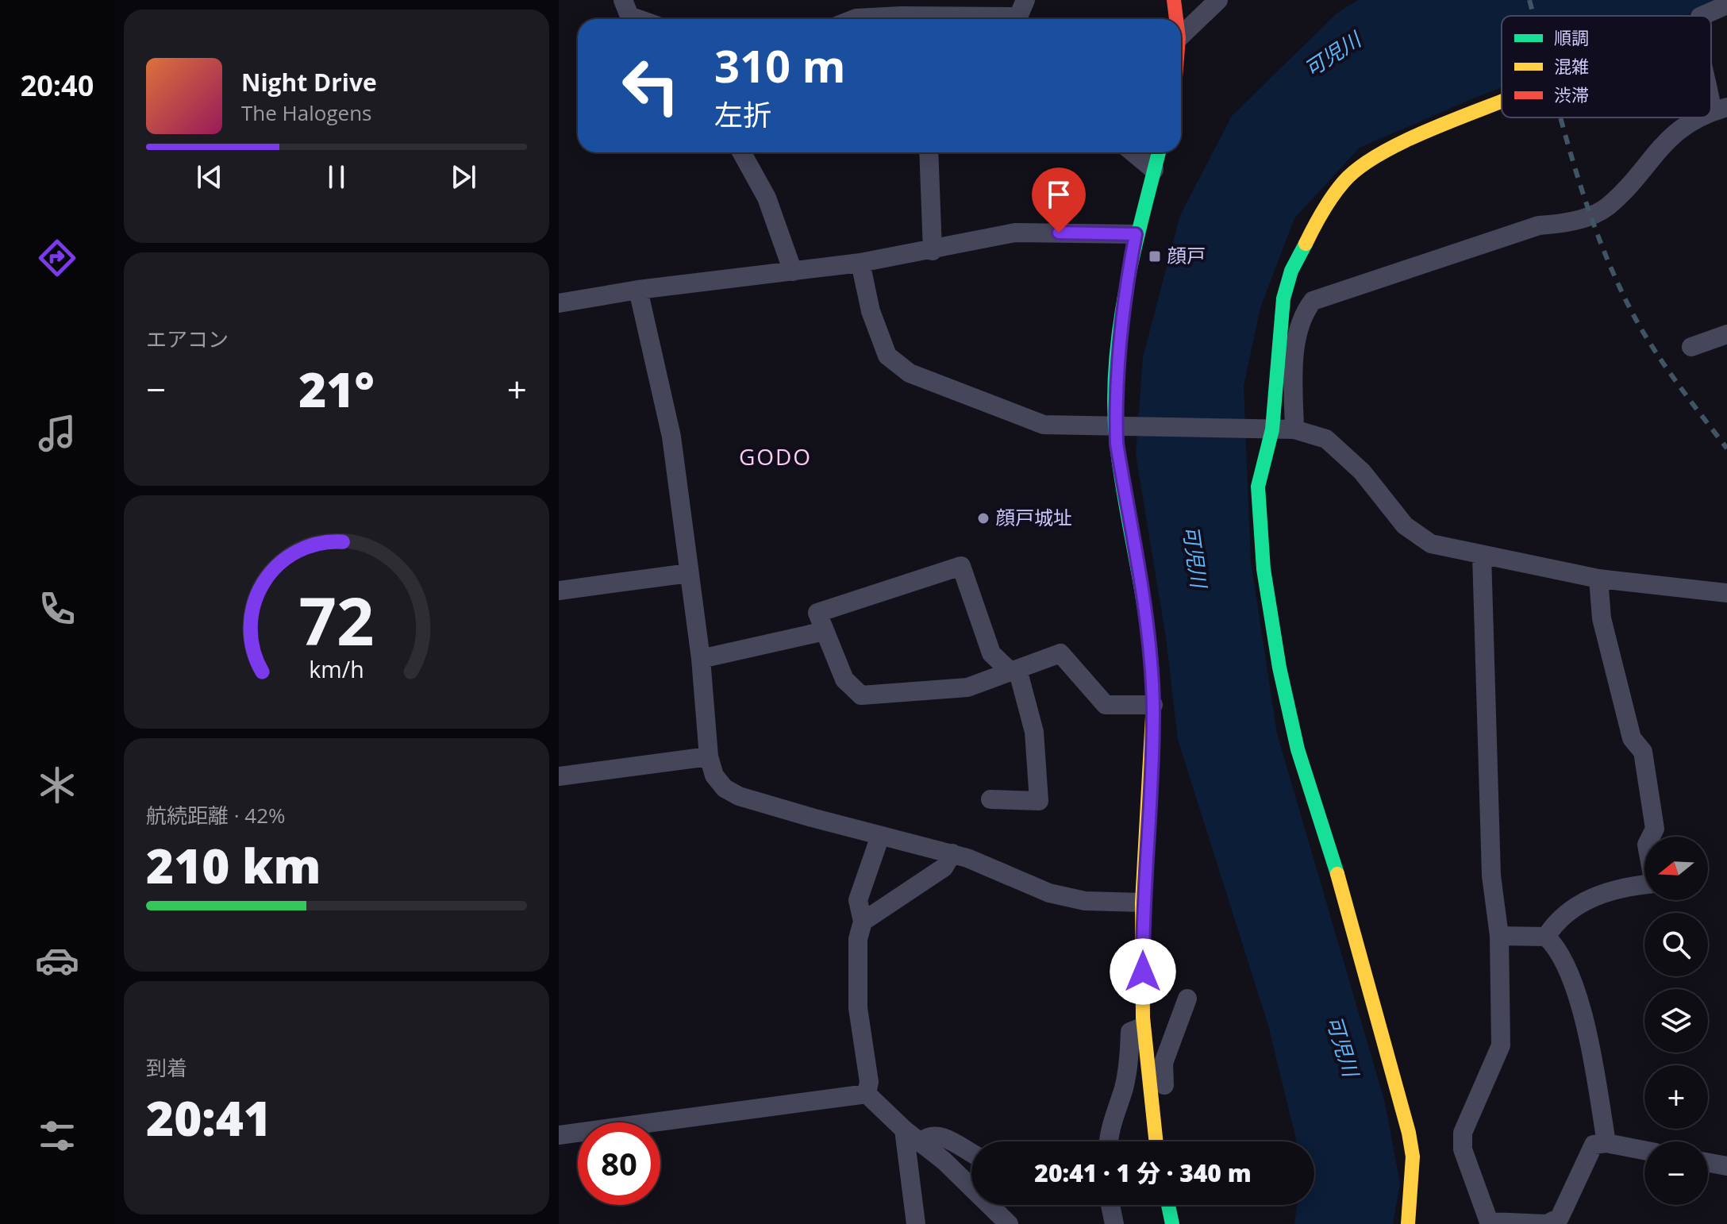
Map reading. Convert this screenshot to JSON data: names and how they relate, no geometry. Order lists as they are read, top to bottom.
{
  "districts": ["GODO"],
  "water": ["可児川"],
  "places": {
    "transit": ["顔戸"],
    "other": ["顔戸城址"]
  },
  "legend": ["順調", "混雑", "渋滞"],
  "north": "left",
  "page": {
    "tabs": "20:40",
    "turn": ["310 m", "左折"],
    "song": ["Night Drive", "The Halogens"],
    "tile": [
      "エアコン",
      ["航続距離 · 42%", "210 km"],
      ["到着", "20:41"]
    ],
    "heat": ["−", "21°", "+"],
    "map_buttons": ["+", "−"],
    "limit": "80",
    "trip": "20:41 · 1 分 · 340 m",
    "gauge": ["72", "km/h"]
  }
}
